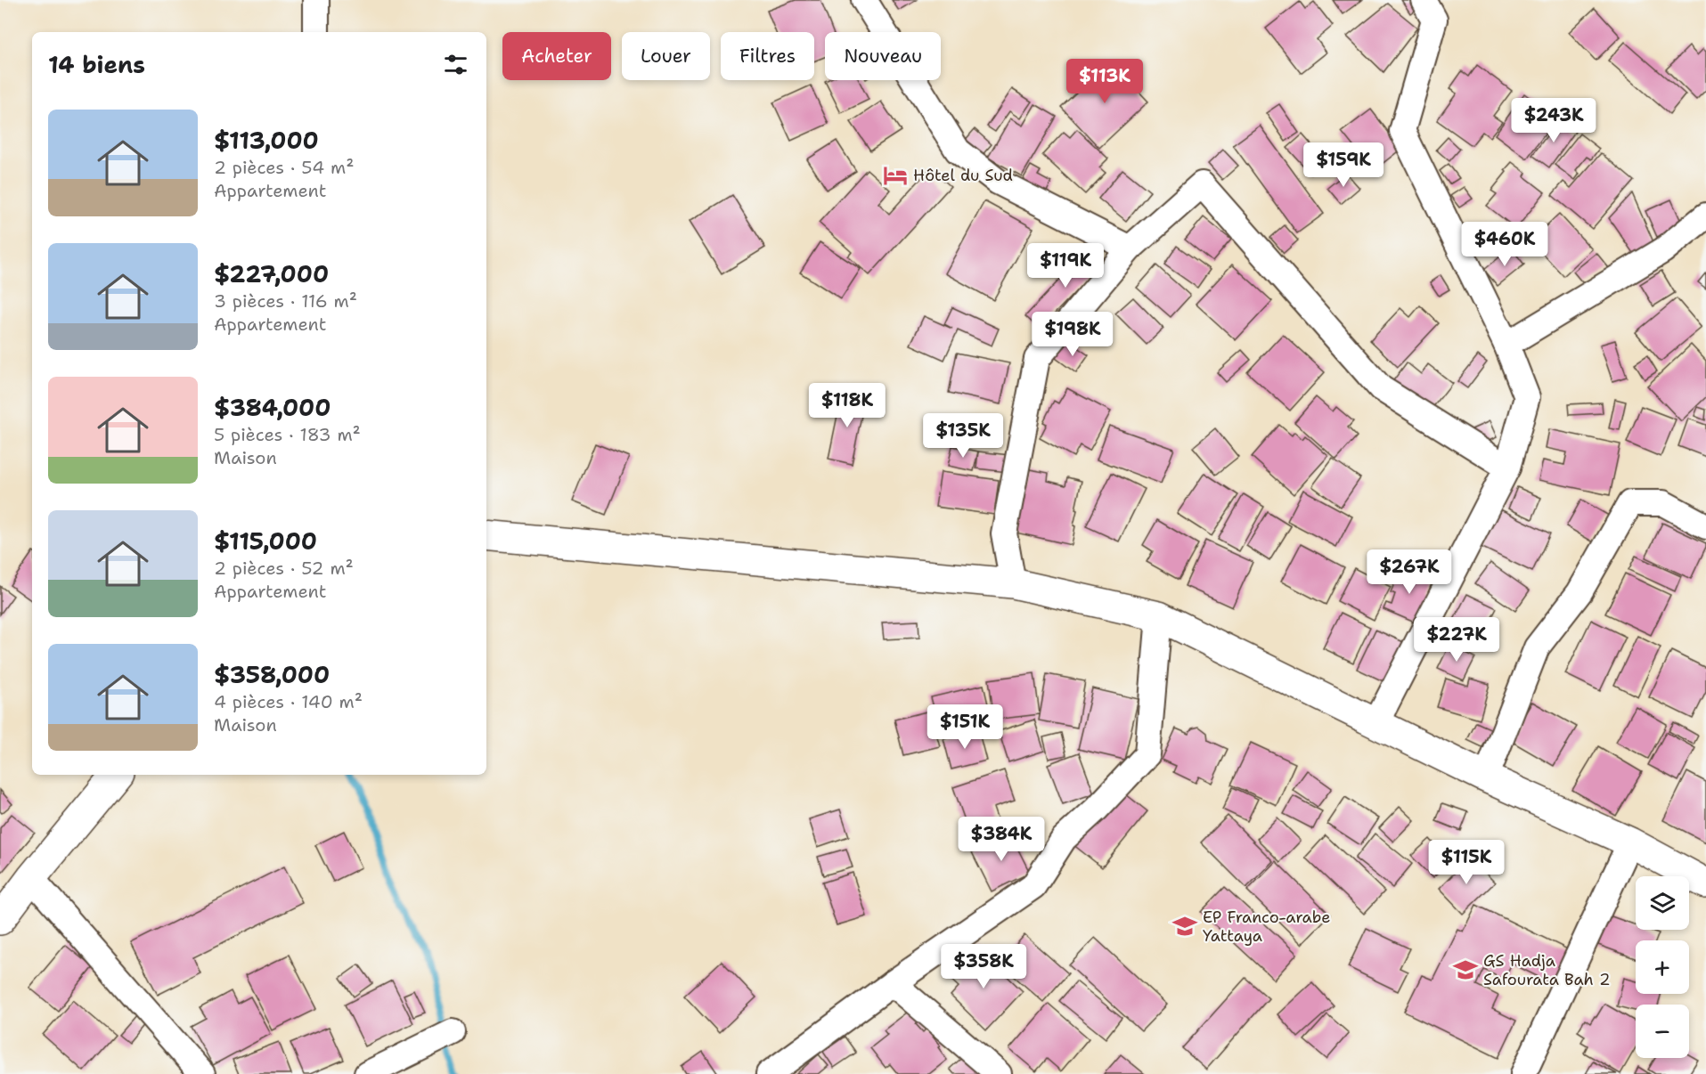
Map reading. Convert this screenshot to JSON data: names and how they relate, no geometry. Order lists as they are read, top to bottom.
{
  "places": {
    "hotel": ["Hôtel du Sud"],
    "school or university": ["EP Franco-arabe Yattaya", "GS Hadja Safourata Bah 2"]
  },
  "page": {
    "chip": [
      "Acheter",
      "Louer",
      "Filtres",
      "Nouveau"
    ],
    "heading": "14 biens",
    "price": [
      "$113K",
      "$243K",
      "$159K",
      "$460K",
      "$119K",
      "$198K",
      "$118K",
      "$135K",
      "$267K",
      "$227K",
      "$151K",
      "$384K",
      "$115K",
      "$358K"
    ],
    "list": [
      {
        "name": "$113,000",
        "note": "2 pièces · 54 m² · Appartement"
      },
      {
        "name": "$227,000",
        "note": "3 pièces · 116 m² · Appartement"
      },
      {
        "name": "$384,000",
        "note": "5 pièces · 183 m² · Maison"
      },
      {
        "name": "$115,000",
        "note": "2 pièces · 52 m² · Appartement"
      },
      {
        "name": "$358,000",
        "note": "4 pièces · 140 m² · Maison"
      }
    ],
    "map_buttons": ["+", "−"]
  }
}
